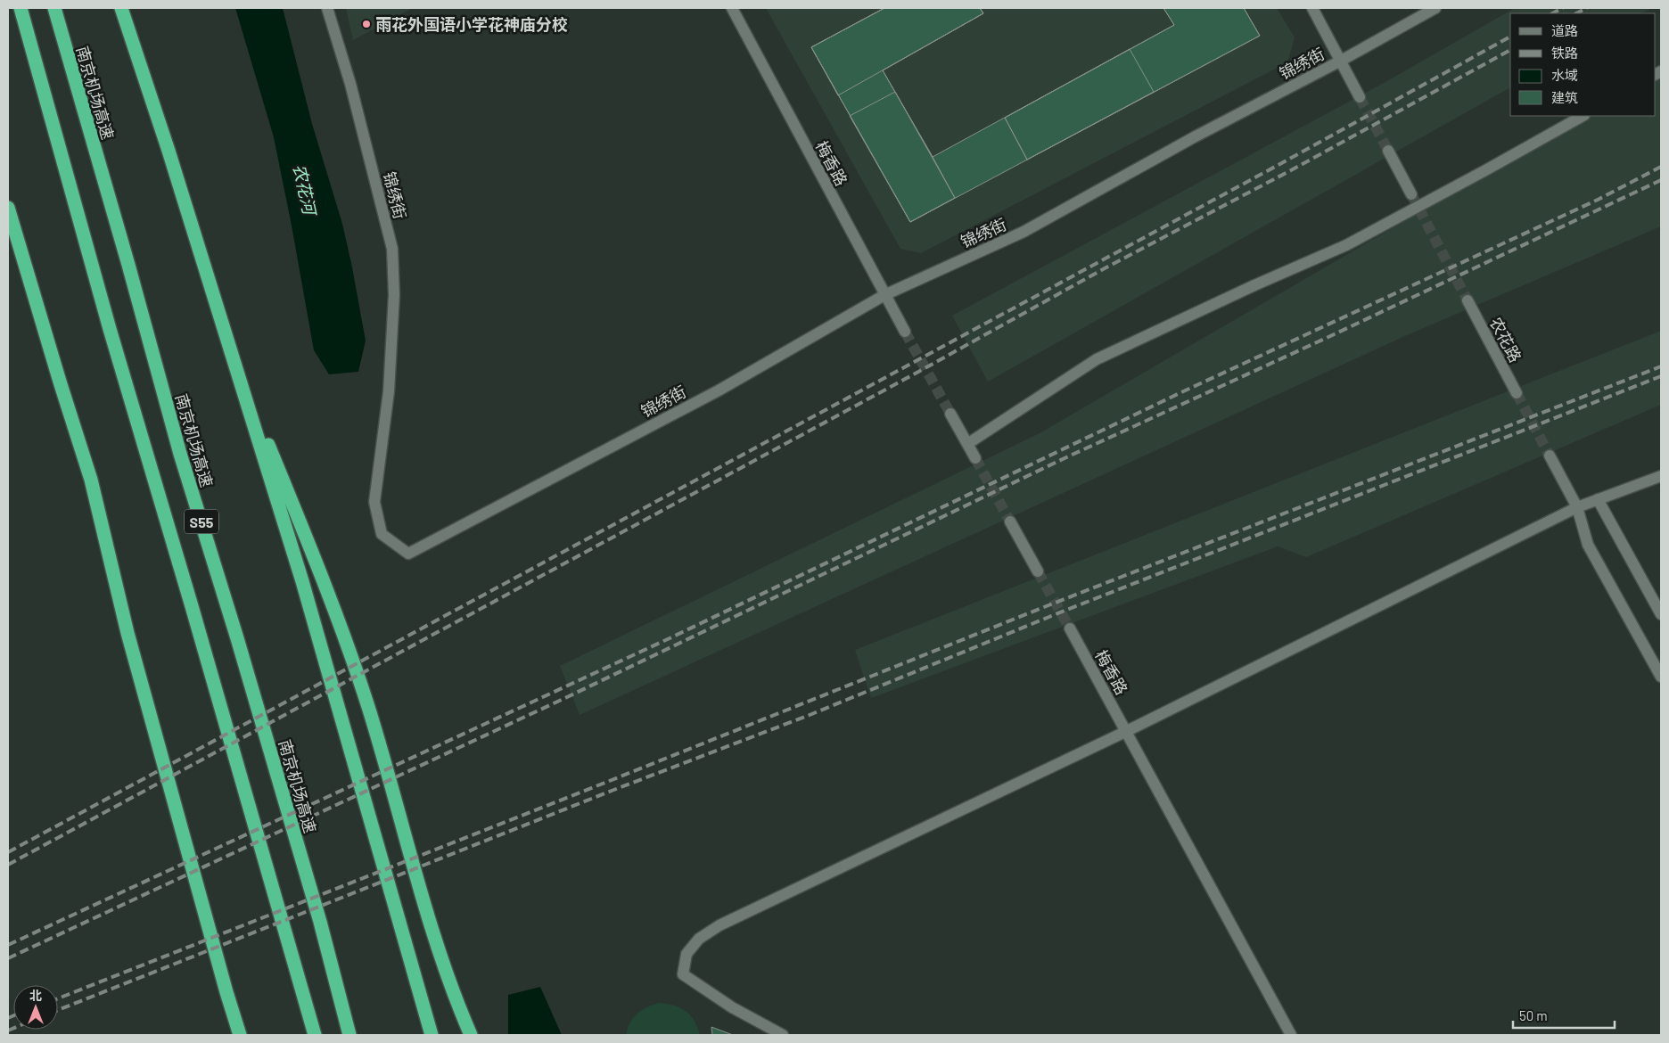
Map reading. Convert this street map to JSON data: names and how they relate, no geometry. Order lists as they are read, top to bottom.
{
  "streets": {
    "highway": ["南京机场高速", "S55"],
    "street": ["锦绣街", "梅香路", "农花路"]
  },
  "crossings": [
    ["锦绣街", "梅香路"]
  ],
  "water": ["农花河"],
  "places": ["雨花外国语小学花神庙分校"],
  "legend": [
    "道路",
    "铁路",
    "水域",
    "建筑"
  ],
  "scale_bar": "50 m",
  "north": "top"
}
